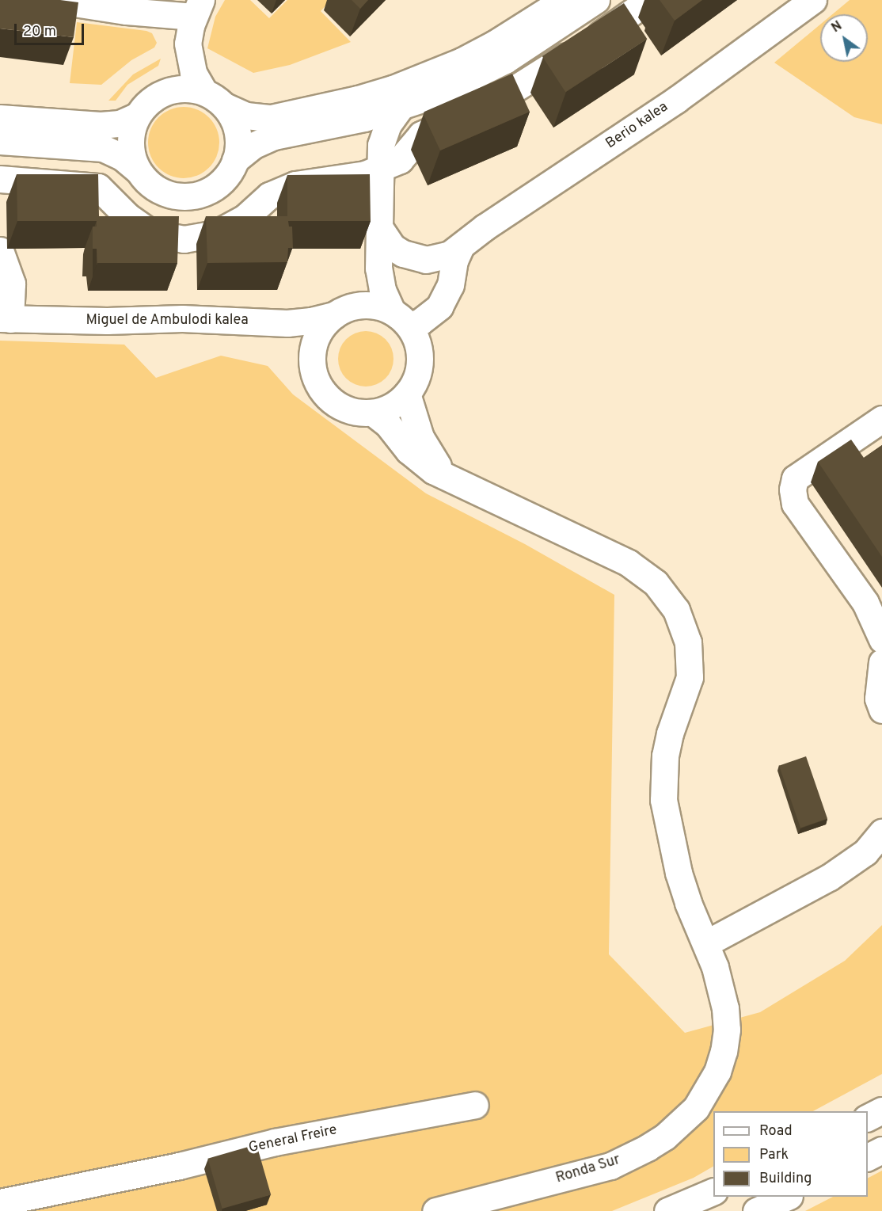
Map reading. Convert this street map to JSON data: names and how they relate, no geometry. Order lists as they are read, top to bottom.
{
  "streets": {
    "main road": [
      "Berio kalea",
      "Miguel de Ambulodi kalea",
      "General Freire",
      "Ronda Sur"
    ]
  },
  "crossings": [
    ["Miguel de Ambulodi kalea", "Ronda Sur"]
  ],
  "legend": ["Road", "Park", "Building"],
  "scale_bar": "20 m",
  "north": "top left"
}
